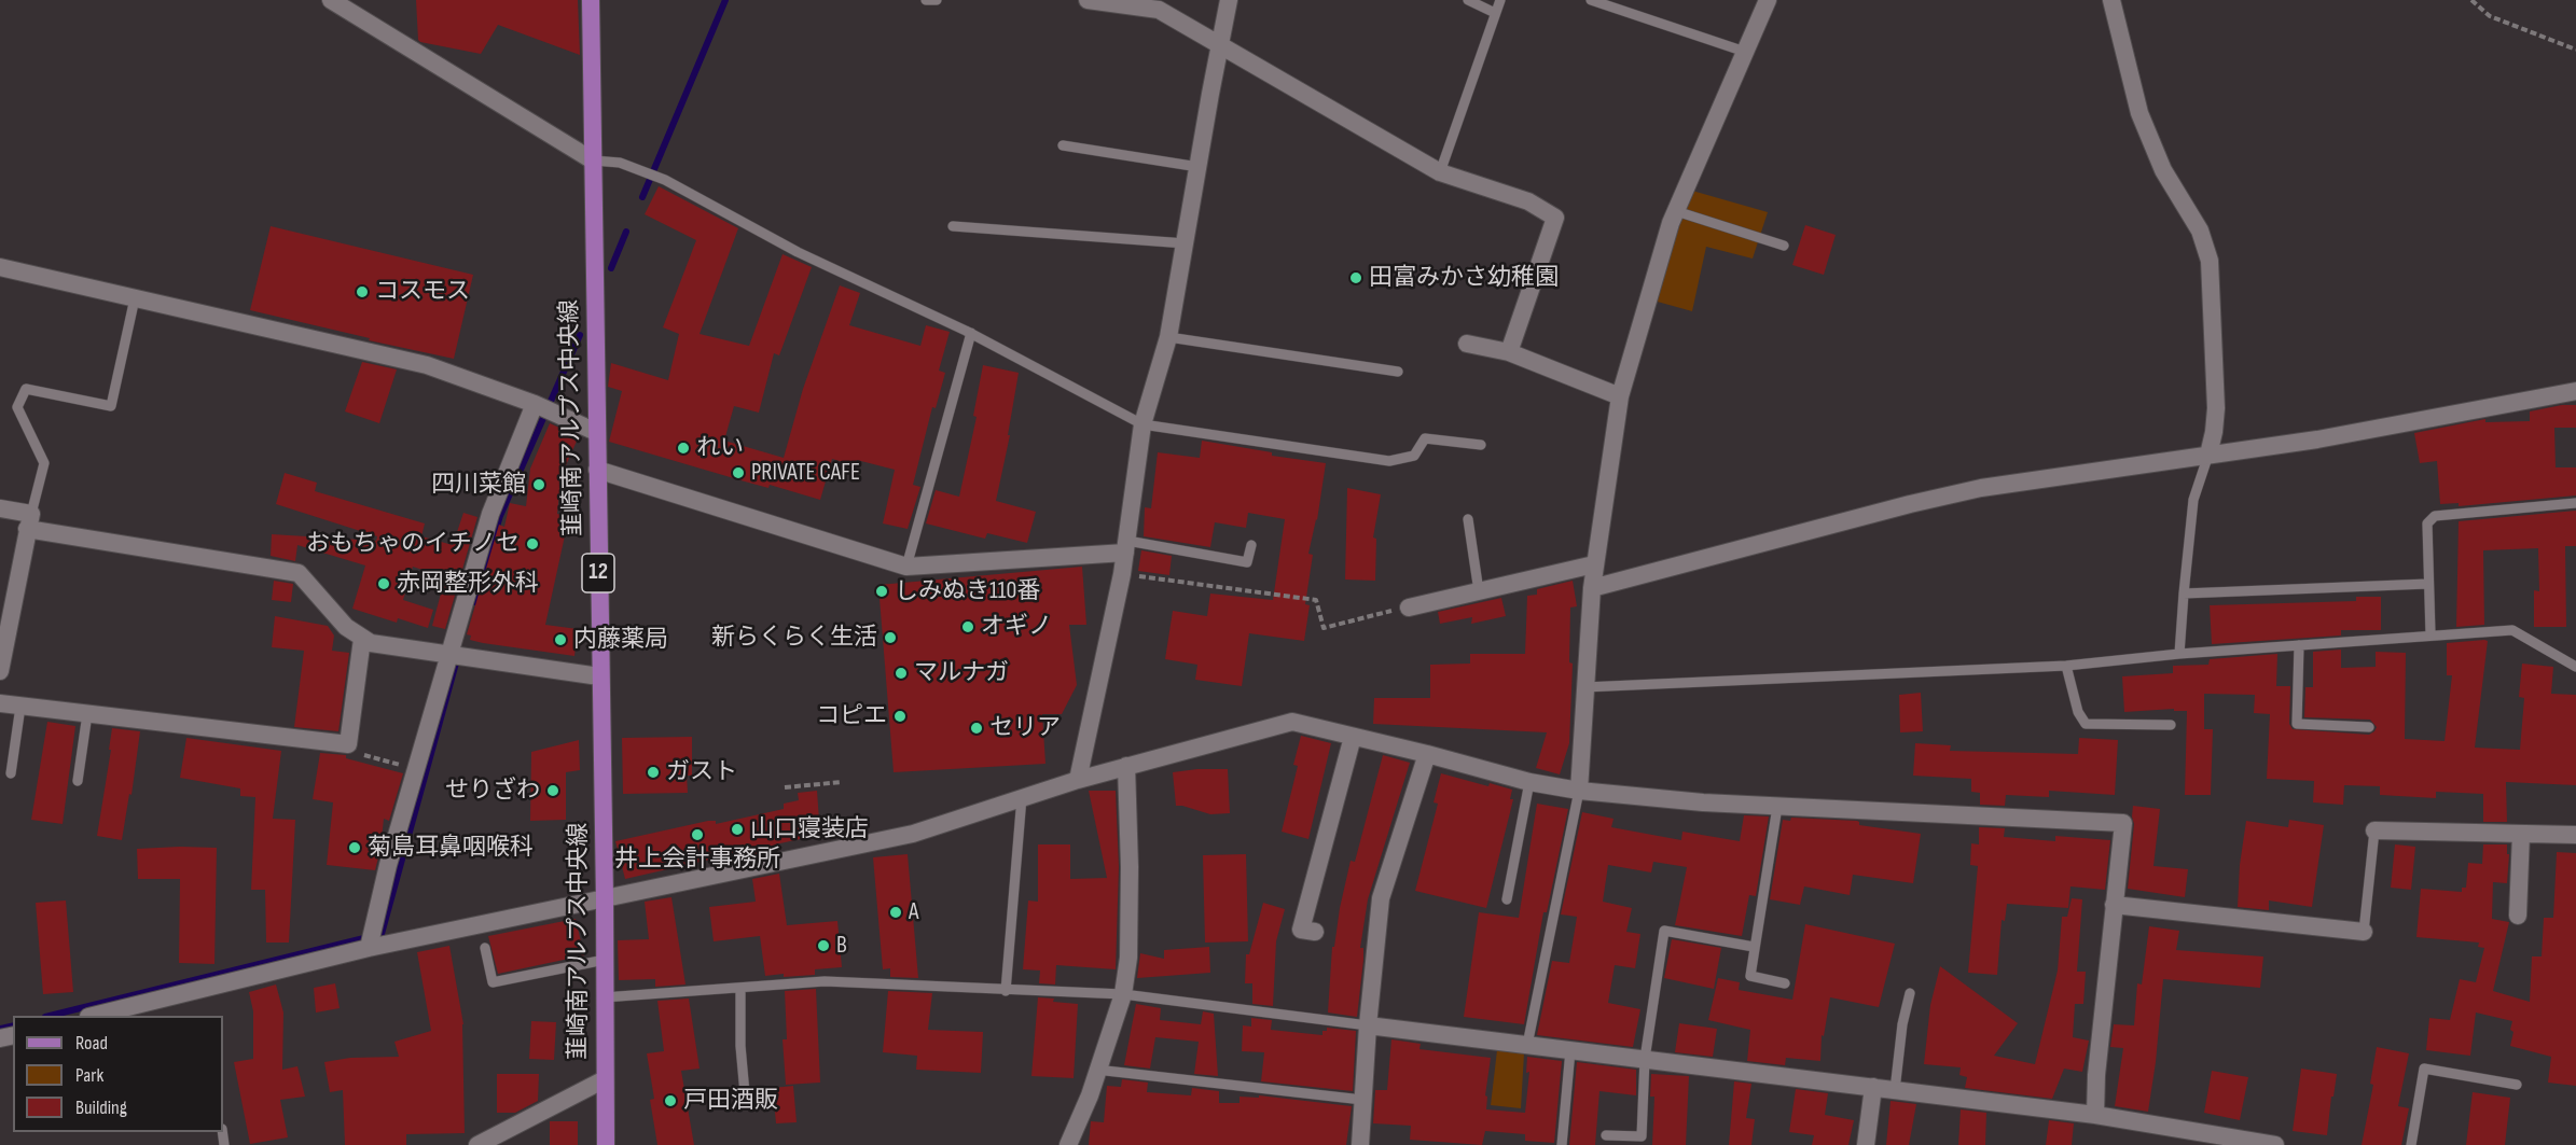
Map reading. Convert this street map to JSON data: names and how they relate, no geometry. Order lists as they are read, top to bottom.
{
  "streets": {
    "main road": ["韮崎南アルプス中央線", "12"]
  },
  "places": [
    "田富みかさ幼稚園",
    "コスモス",
    "れい",
    "PRIVATE CAFE",
    "四川菜館",
    "おもちゃのイチノセ",
    "赤岡整形外科",
    "しみぬき110番",
    "オギノ",
    "新らくらく生活",
    "内藤薬局",
    "マルナガ",
    "コピエ",
    "セリア",
    "ガスト",
    "せりざわ",
    "山口寝装店",
    "井上会計事務所",
    "菊島耳鼻咽喉科",
    "A",
    "B",
    "戸田酒販"
  ],
  "legend": ["Road", "Park", "Building"]
}
